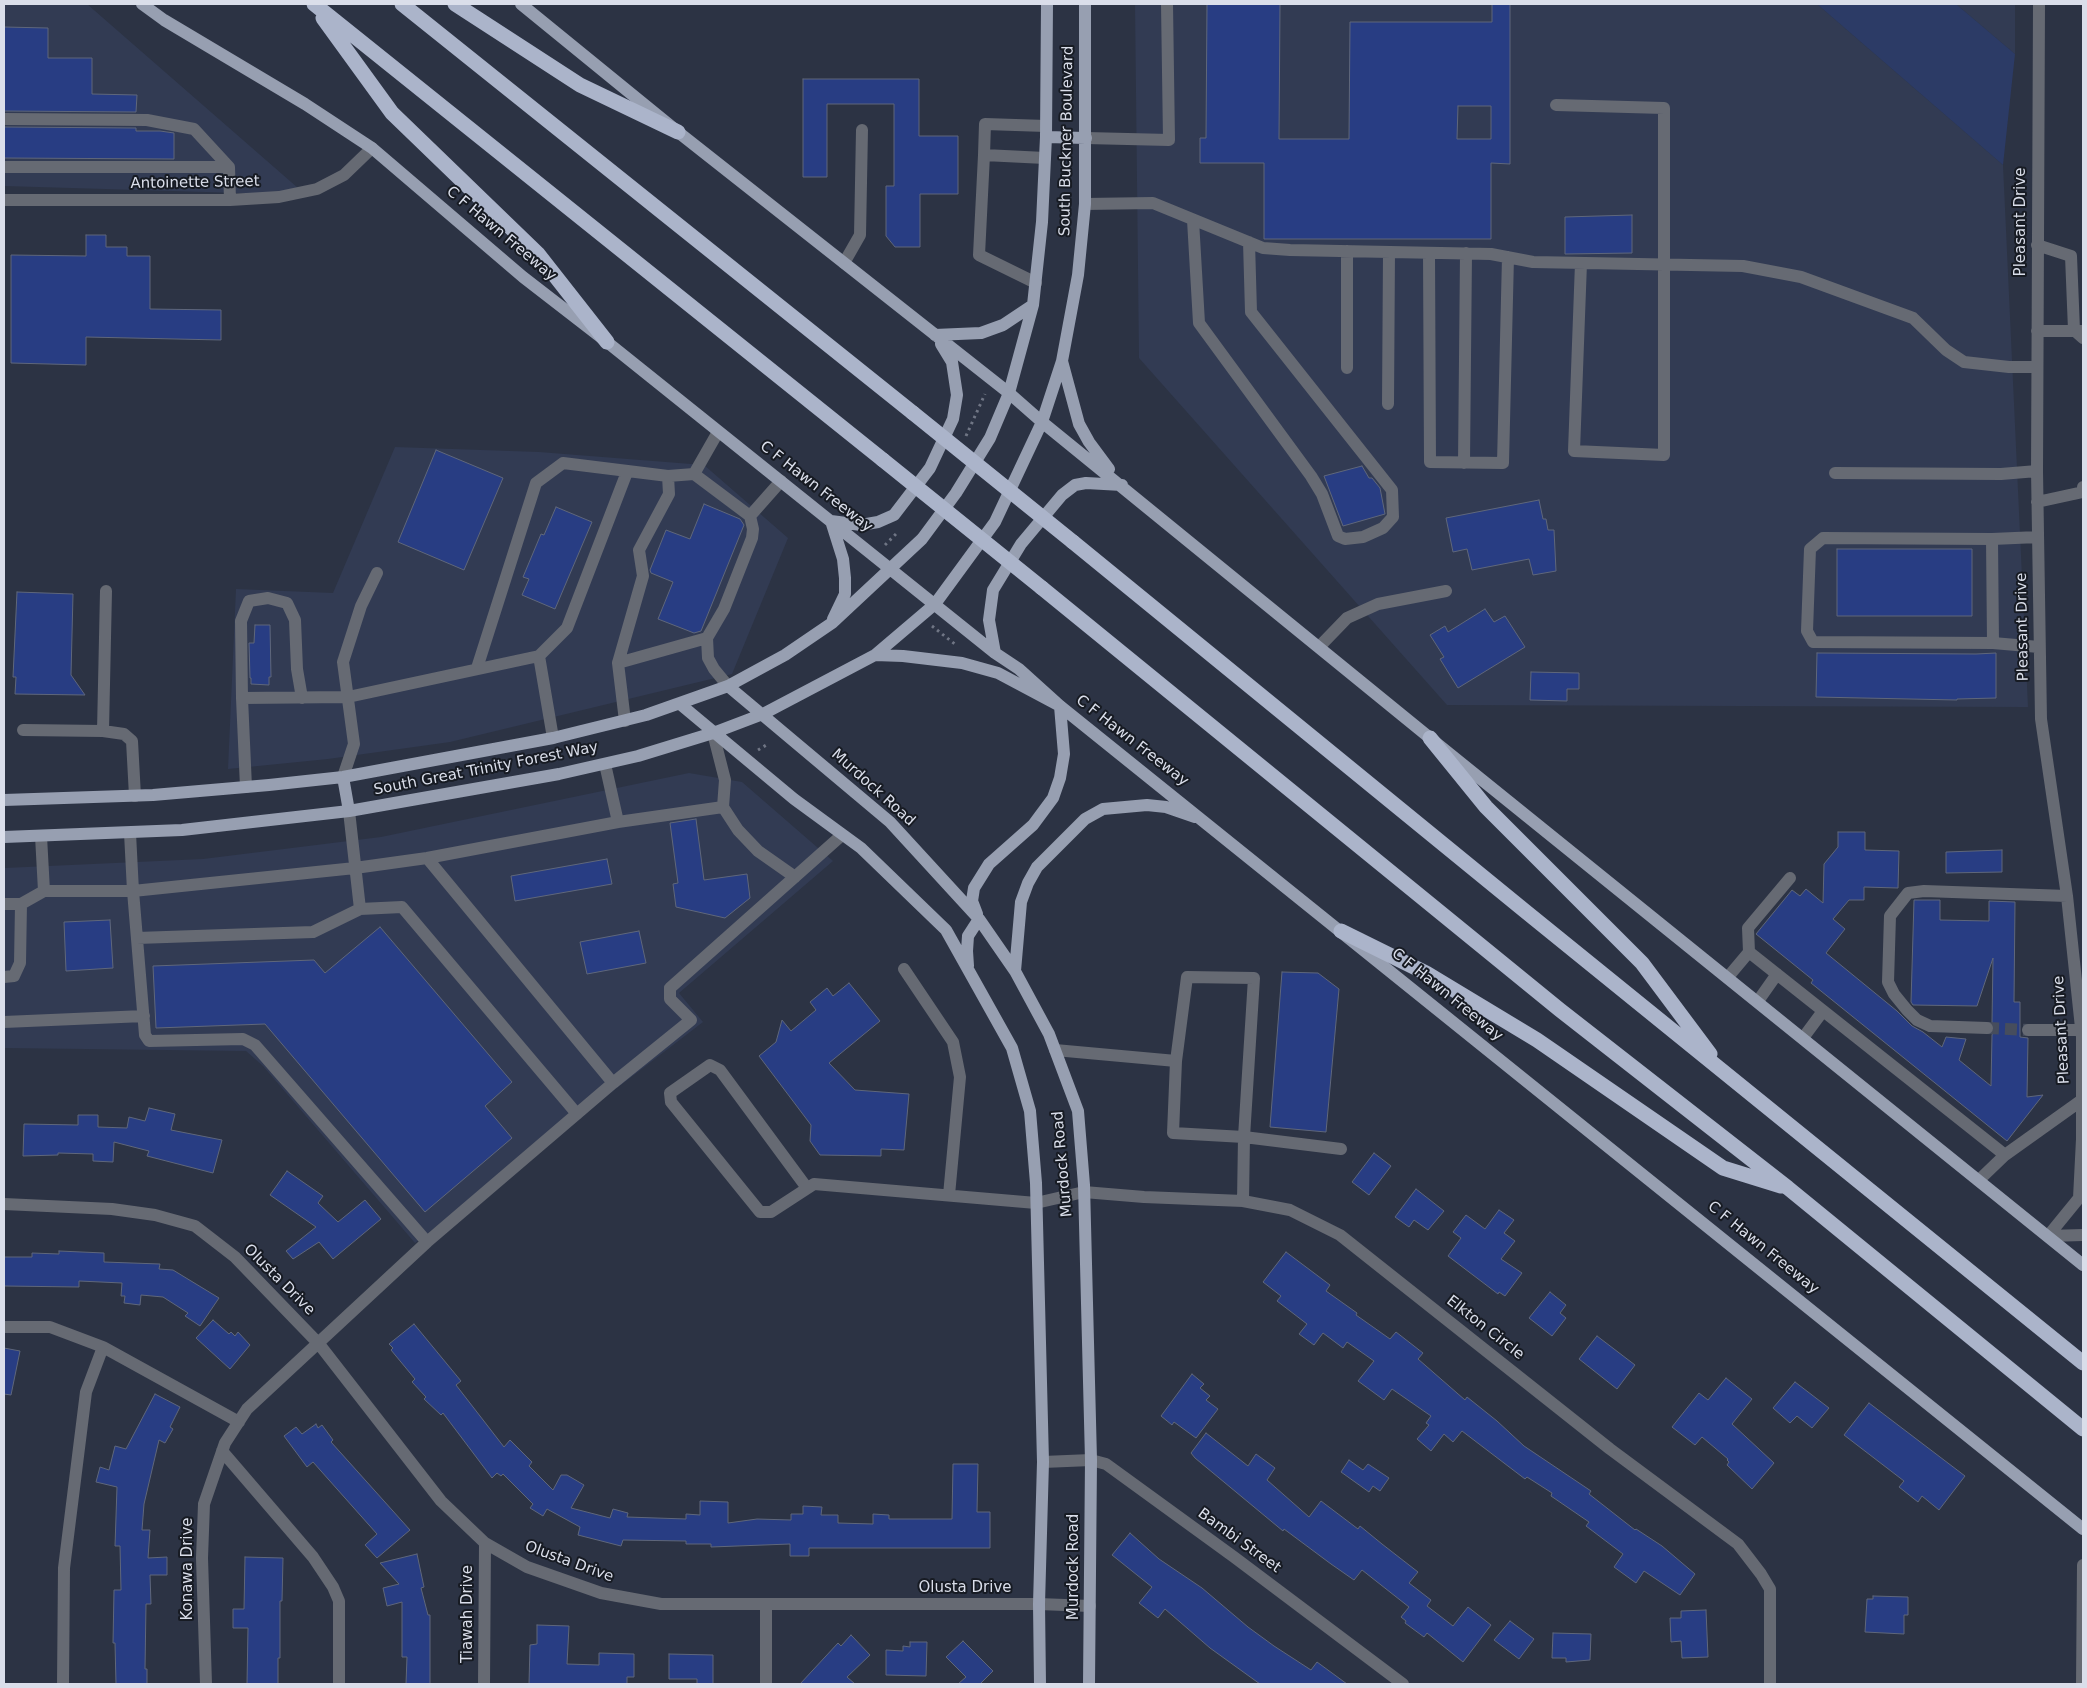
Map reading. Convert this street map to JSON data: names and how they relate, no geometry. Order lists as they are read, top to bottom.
{
  "streets": {
    "main road": [
      "South Buckner Boulevard",
      "C F Hawn Freeway",
      "South Great Trinity Forest Way",
      "Murdock Road"
    ],
    "street": [
      "Antoinette Street",
      "Pleasant Drive",
      "Olusta Drive",
      "Elkton Circle",
      "Bambi Street",
      "Konawa Drive",
      "Tiawah Drive"
    ]
  },
  "crossings": [
    ["South Buckner Boulevard", "C F Hawn Freeway"],
    ["South Buckner Boulevard", "South Great Trinity Forest Way"],
    ["Antoinette Street", "C F Hawn Freeway"],
    ["C F Hawn Freeway", "South Great Trinity Forest Way"],
    ["South Great Trinity Forest Way", "Murdock Road"],
    ["Murdock Road", "Olusta Drive"],
    ["Murdock Road", "Elkton Circle"],
    ["Murdock Road", "Bambi Street"],
    ["Olusta Drive", "Konawa Drive"],
    ["Olusta Drive", "Tiawah Drive"]
  ]
}
